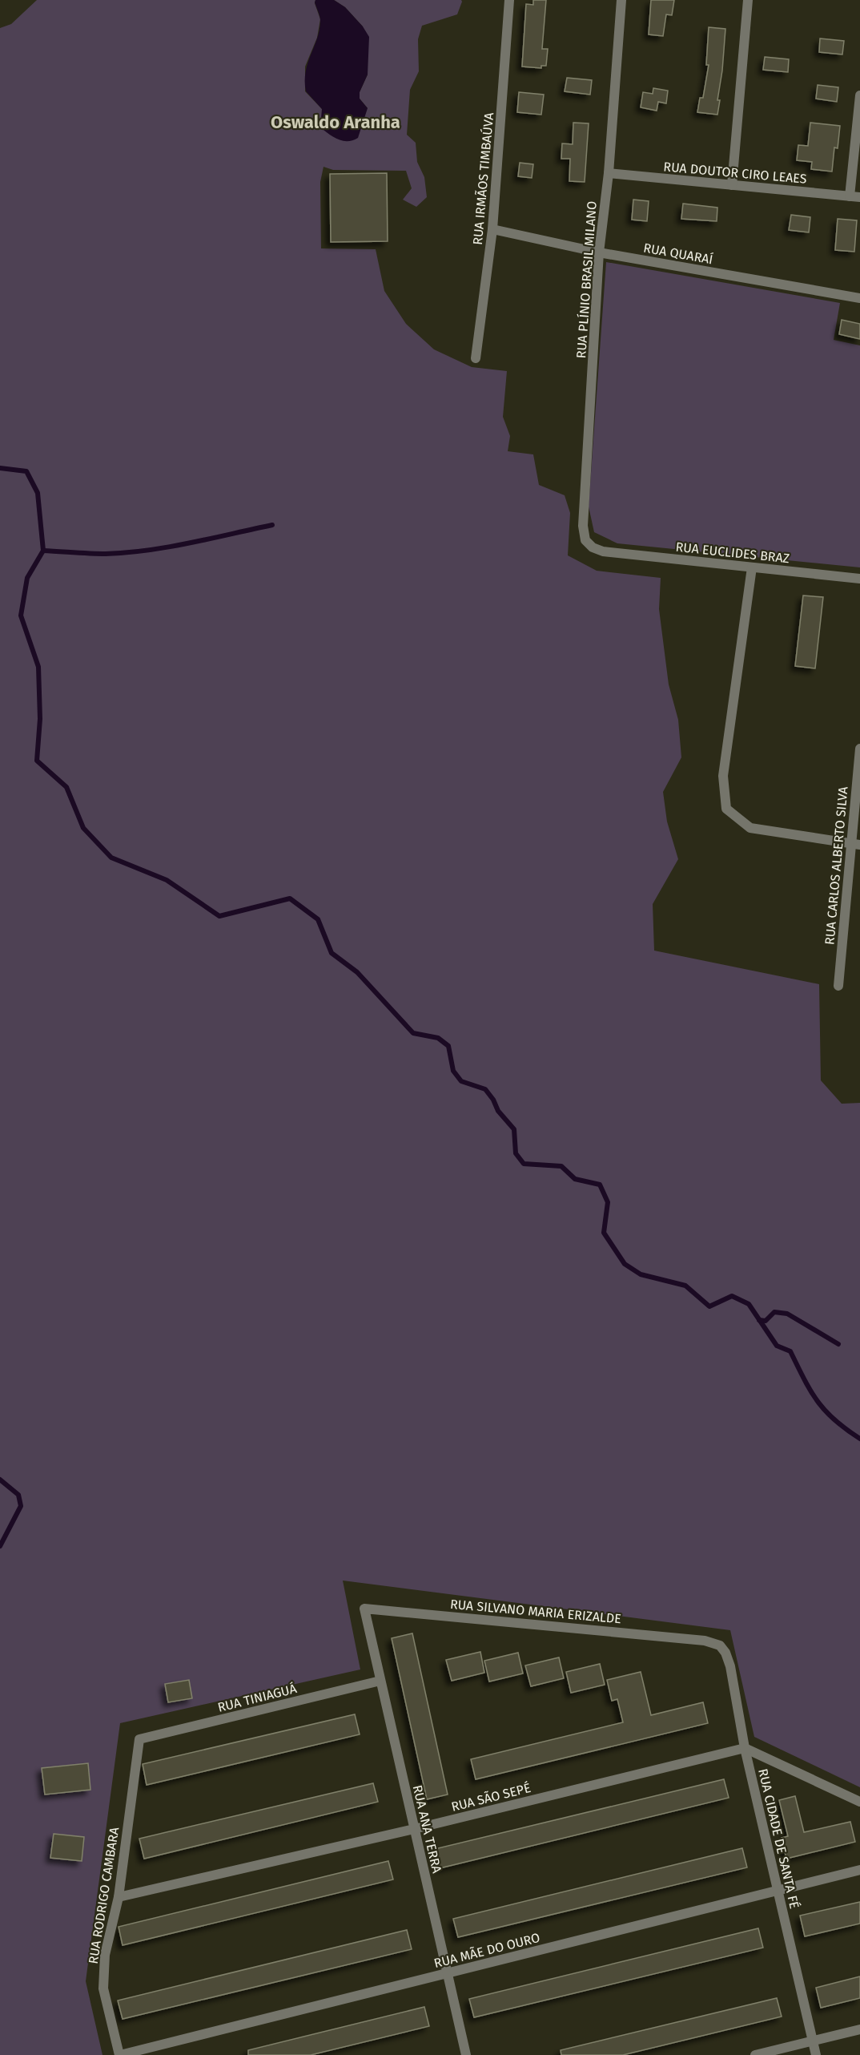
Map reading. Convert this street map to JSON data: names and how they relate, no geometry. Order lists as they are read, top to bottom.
{
  "streets": {
    "street": [
      "RUA DOUTOR CIRO LEAES",
      "RUA IRMÃOS TIMBAÚVA",
      "RUA QUARAÍ",
      "RUA PLÍNIO BRASIL MILANO",
      "RUA EUCLIDES BRAZ",
      "RUA CARLOS ALBERTO SILVA",
      "RUA SILVANO MARIA ERIZALDE",
      "RUA TINIAGUÁ",
      "RUA SÃO SEPÉ",
      "RUA ANA TERRA",
      "RUA CIDADE DE SANTA FÉ",
      "RUA RODRIGO CAMBARA",
      "RUA MÃE DO OURO"
    ]
  },
  "crossings": [
    ["RUA DOUTOR CIRO LEAES", "RUA PLÍNIO BRASIL MILANO"],
    ["RUA IRMÃOS TIMBAÚVA", "RUA QUARAÍ"],
    ["RUA QUARAÍ", "RUA PLÍNIO BRASIL MILANO"],
    ["RUA PLÍNIO BRASIL MILANO", "RUA EUCLIDES BRAZ"],
    ["RUA SILVANO MARIA ERIZALDE", "RUA ANA TERRA"],
    ["RUA SILVANO MARIA ERIZALDE", "RUA CIDADE DE SANTA FÉ"],
    ["RUA TINIAGUÁ", "RUA ANA TERRA"],
    ["RUA TINIAGUÁ", "RUA RODRIGO CAMBARA"],
    ["RUA SÃO SEPÉ", "RUA ANA TERRA"],
    ["RUA SÃO SEPÉ", "RUA CIDADE DE SANTA FÉ"],
    ["RUA SÃO SEPÉ", "RUA RODRIGO CAMBARA"],
    ["RUA ANA TERRA", "RUA MÃE DO OURO"],
    ["RUA CIDADE DE SANTA FÉ", "RUA MÃE DO OURO"],
    ["RUA RODRIGO CAMBARA", "RUA MÃE DO OURO"]
  ],
  "districts": ["Oswaldo Aranha"]
}
